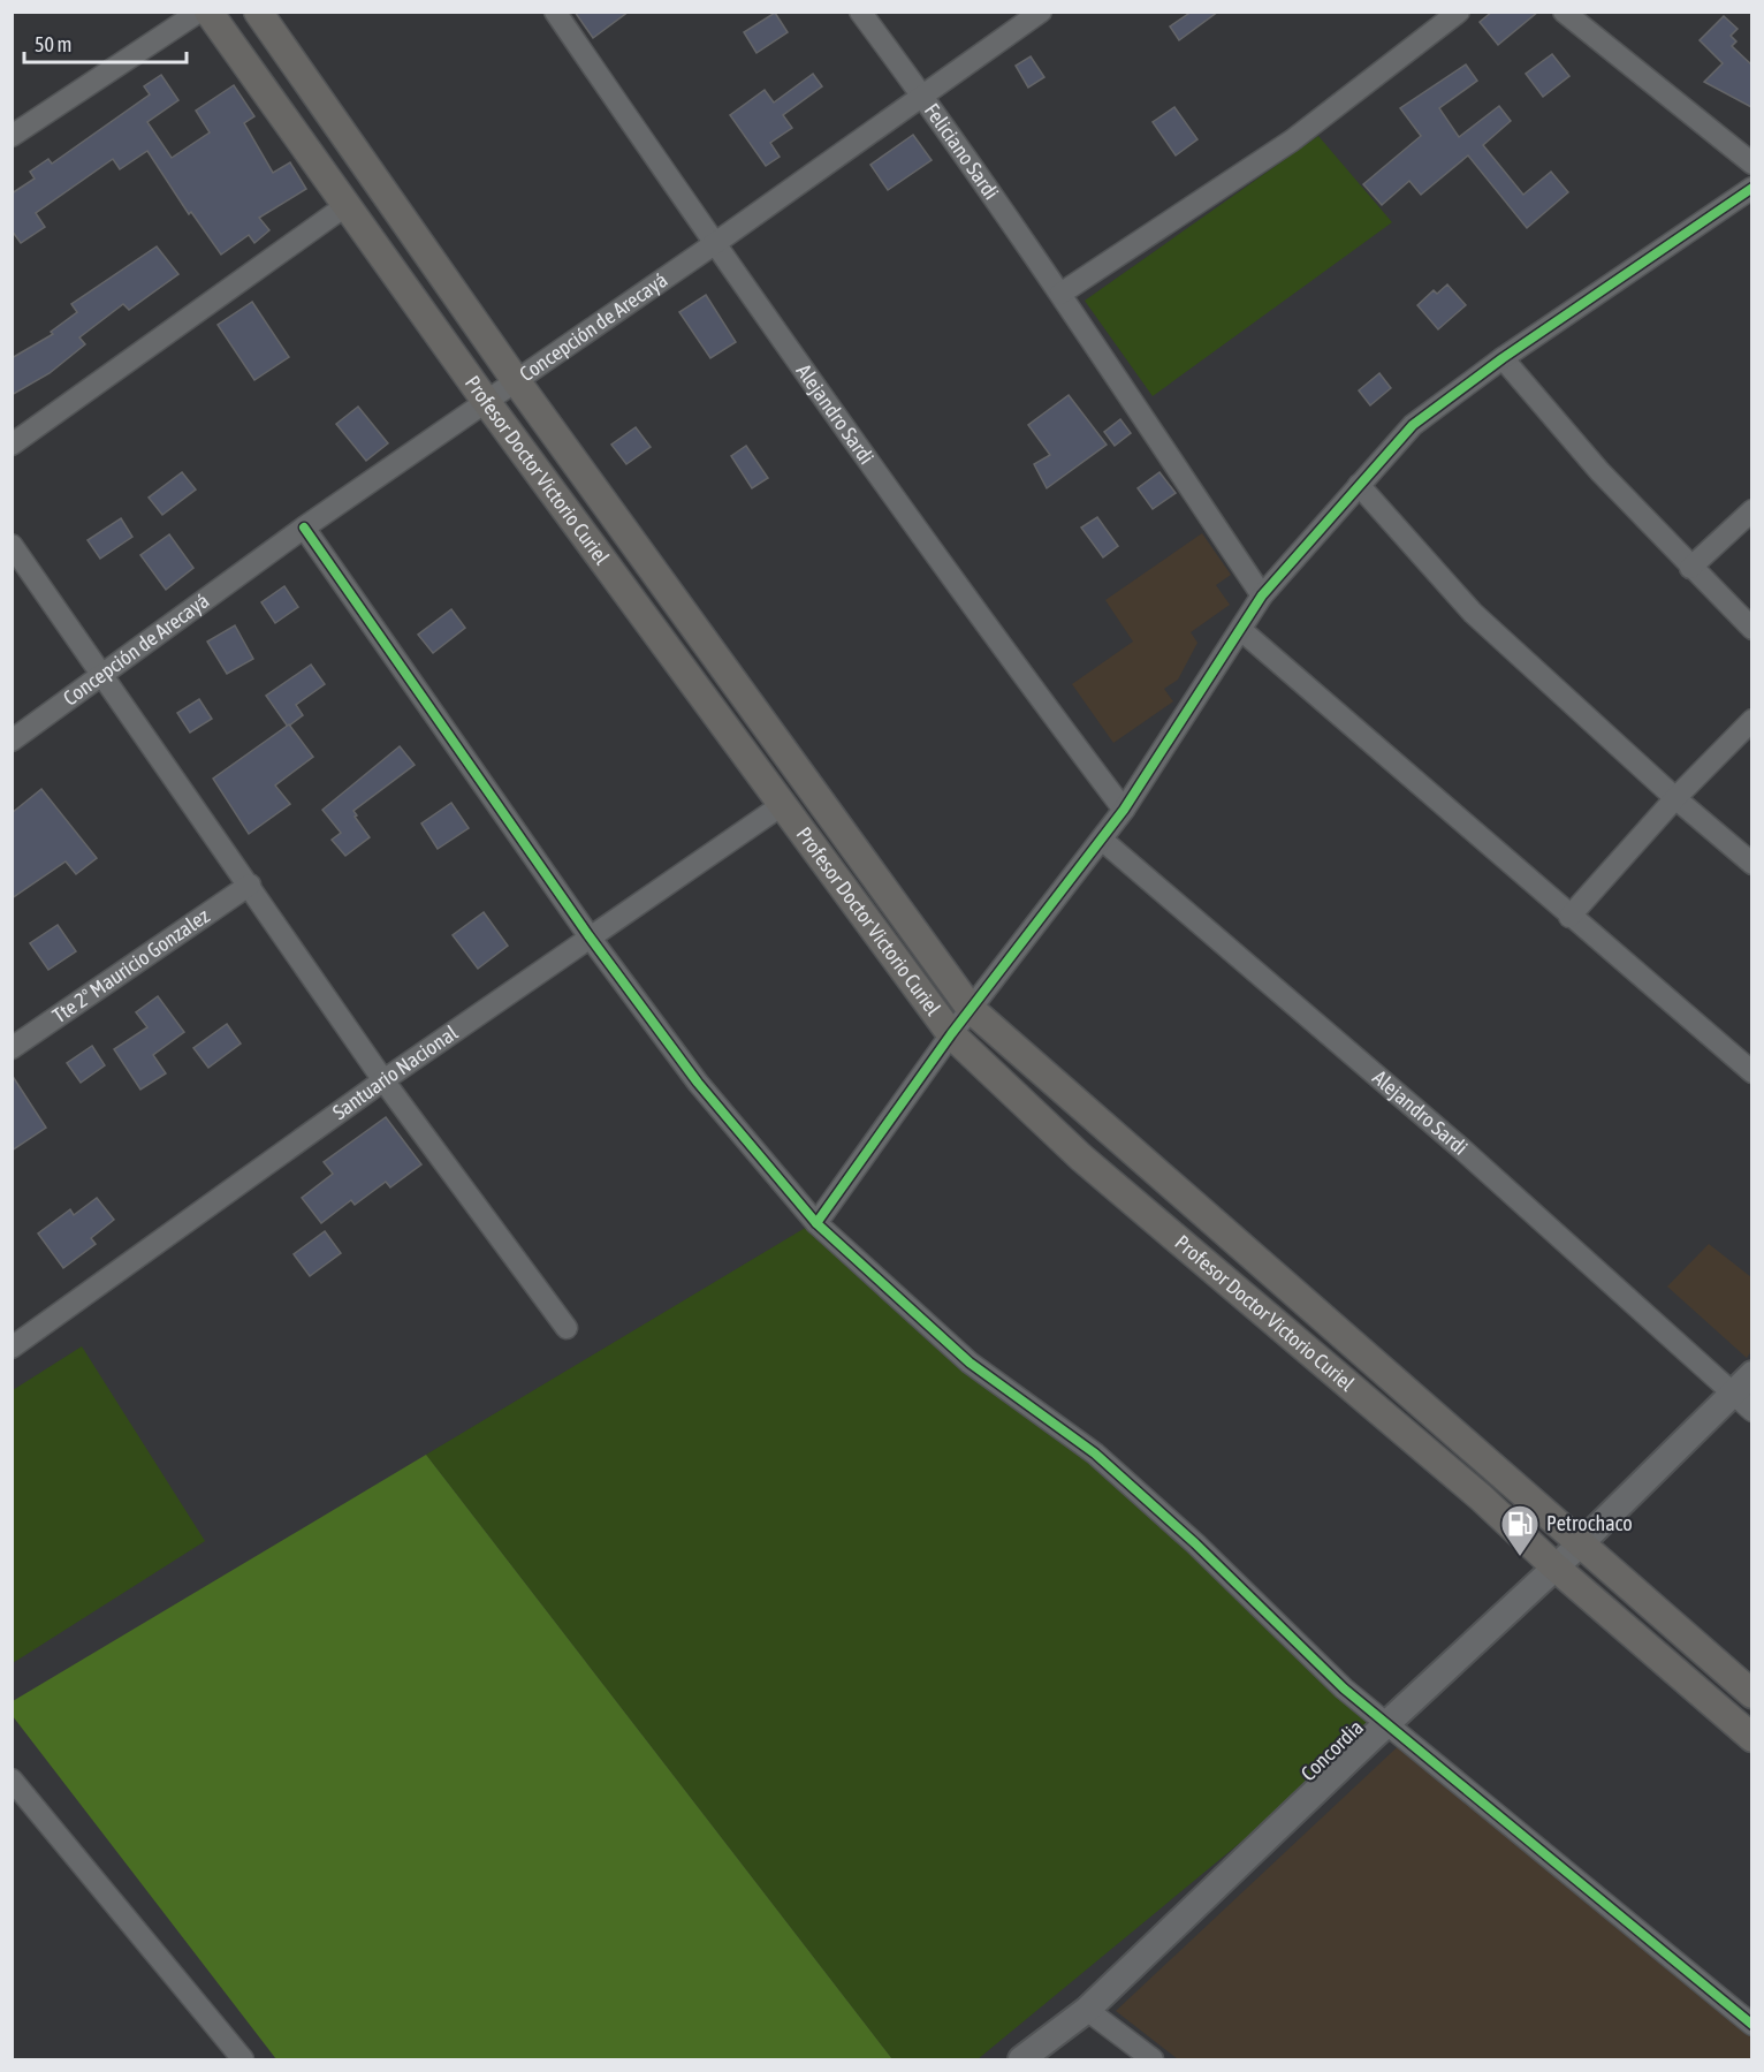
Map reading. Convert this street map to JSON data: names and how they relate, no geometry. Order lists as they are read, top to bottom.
{
  "streets": {
    "main road": ["Profesor Doctor Victorio Curiel"],
    "street": [
      "Feliciano Sardi",
      "Concepción de Arecayá",
      "Alejandro Sardi",
      "Tte 2° Mauricio Gonzalez",
      "Santuario Nacional",
      "Concordia"
    ]
  },
  "crossings": [
    ["Feliciano Sardi", "Concepción de Arecayá"],
    ["Concepción de Arecayá", "Alejandro Sardi"],
    ["Concepción de Arecayá", "Profesor Doctor Victorio Curiel"],
    ["Alejandro Sardi", "Concordia"],
    ["Profesor Doctor Victorio Curiel", "Santuario Nacional"],
    ["Profesor Doctor Victorio Curiel", "Concordia"]
  ],
  "places": {
    "fuel station": ["Petrochaco"]
  },
  "scale_bar": "50 m"
}
